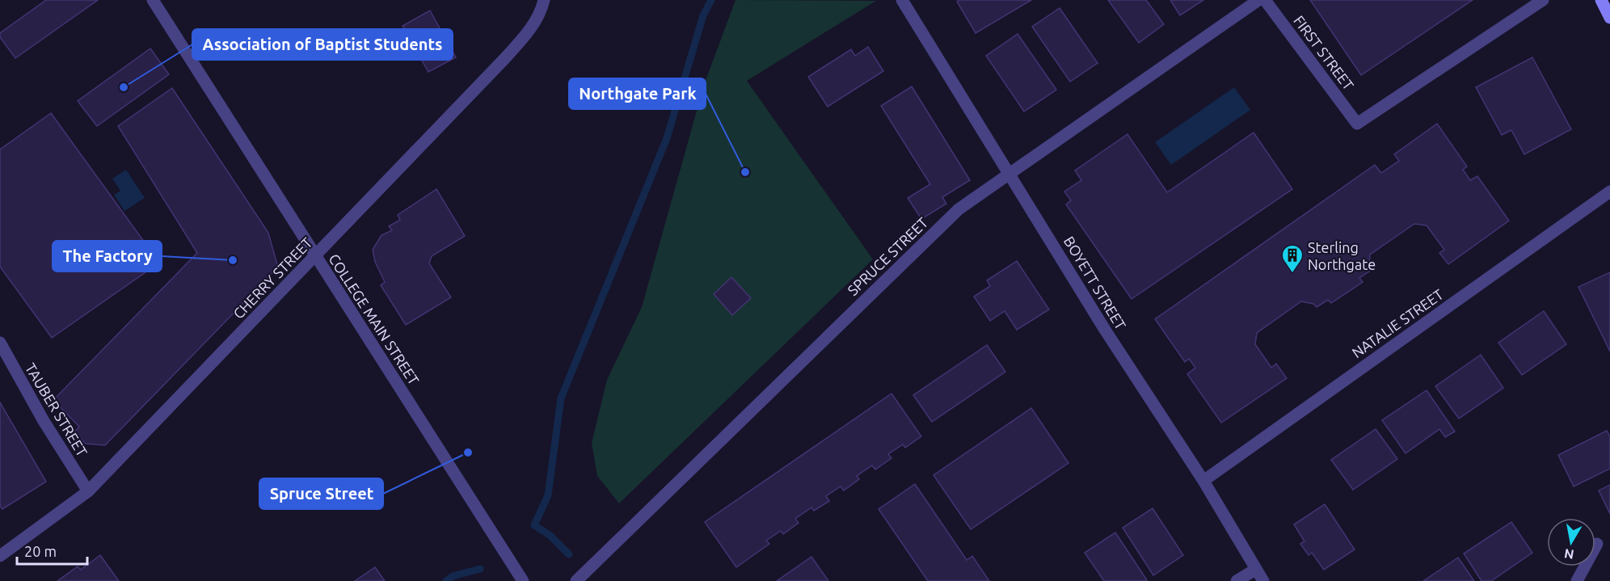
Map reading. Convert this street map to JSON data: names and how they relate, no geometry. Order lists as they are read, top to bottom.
{
  "streets": {
    "street": [
      "FIRST STREET",
      "SPRUCE STREET",
      "CHERRY STREET",
      "BOYETT STREET",
      "COLLEGE MAIN STREET",
      "NATALIE STREET",
      "TAUBER STREET"
    ]
  },
  "crossings": [
    ["SPRUCE STREET", "BOYETT STREET"],
    ["CHERRY STREET", "COLLEGE MAIN STREET"],
    ["CHERRY STREET", "TAUBER STREET"],
    ["BOYETT STREET", "NATALIE STREET"]
  ],
  "places": {
    "other": [
      "Association of Baptist Students",
      "Northgate Park",
      "The Factory",
      "Spruce Street"
    ],
    "building": ["Sterling Northgate"]
  },
  "scale_bar": "20 m",
  "north": "bottom"
}
